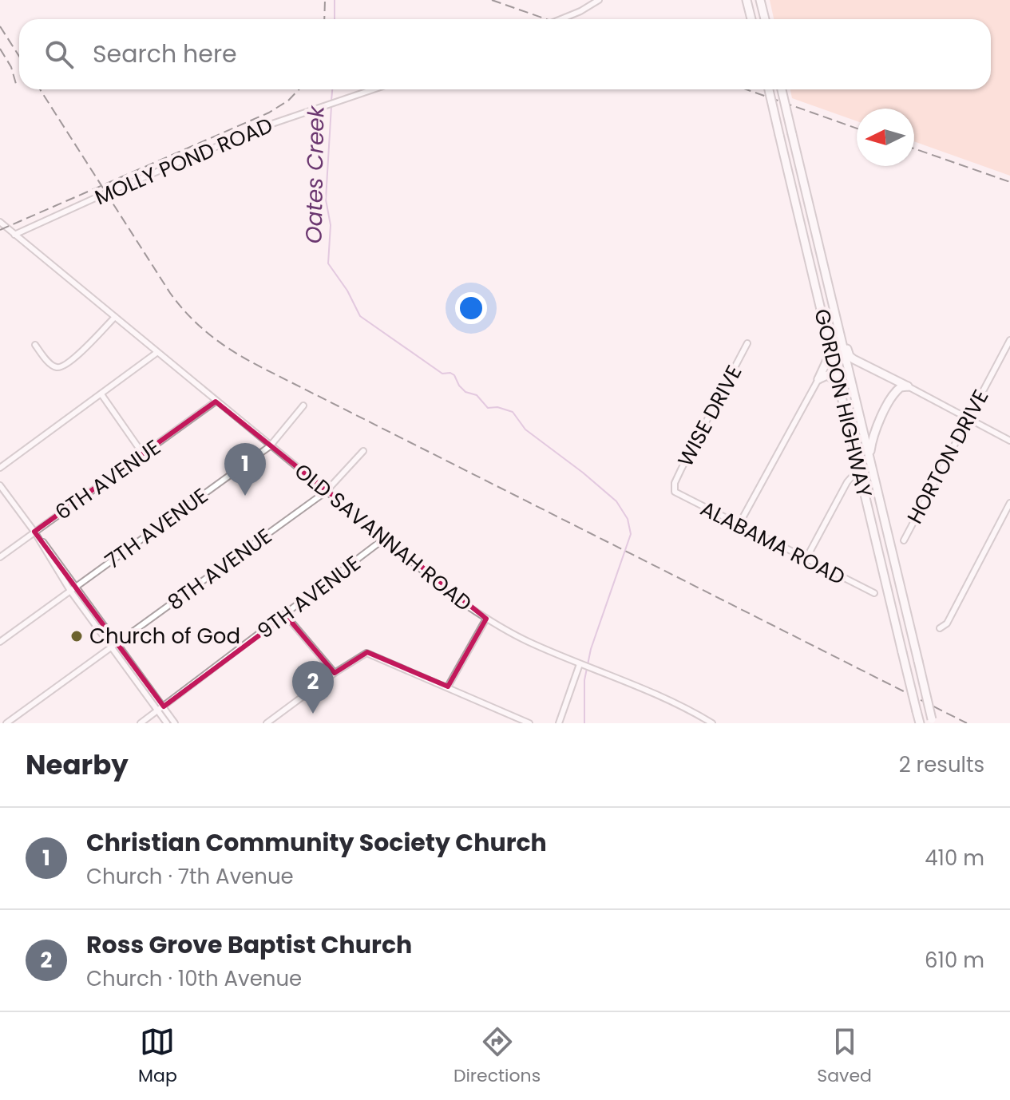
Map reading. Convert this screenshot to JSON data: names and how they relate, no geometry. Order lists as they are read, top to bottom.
{
  "streets": {
    "highway": ["GORDON HIGHWAY"],
    "street": [
      "MOLLY POND ROAD",
      "WISE DRIVE",
      "HORTON DRIVE",
      "6TH AVENUE",
      "7TH AVENUE",
      "OLD SAVANNAH ROAD",
      "ALABAMA ROAD",
      "8TH AVENUE",
      "9TH AVENUE"
    ]
  },
  "crossings": [
    ["MOLLY POND ROAD", "OLD SAVANNAH ROAD"],
    ["WISE DRIVE", "ALABAMA ROAD"],
    ["6TH AVENUE", "OLD SAVANNAH ROAD"],
    ["7TH AVENUE", "OLD SAVANNAH ROAD"],
    ["OLD SAVANNAH ROAD", "8TH AVENUE"],
    ["OLD SAVANNAH ROAD", "9TH AVENUE"]
  ],
  "water": ["Oates Creek"],
  "places": ["Church of God"],
  "north": "left",
  "page": {
    "search": "Search here",
    "pins": ["1", "2"],
    "heading": ["Nearby", "2 results"],
    "list": [
      {
        "mark": "1",
        "name": "Christian Community Society Church",
        "note": "Church · 7th Avenue",
        "value": "410 m"
      },
      {
        "mark": "2",
        "name": "Ross Grove Baptist Church",
        "note": "Church · 10th Avenue",
        "value": "610 m"
      }
    ],
    "nav": ["Map", "Directions", "Saved"]
  }
}
